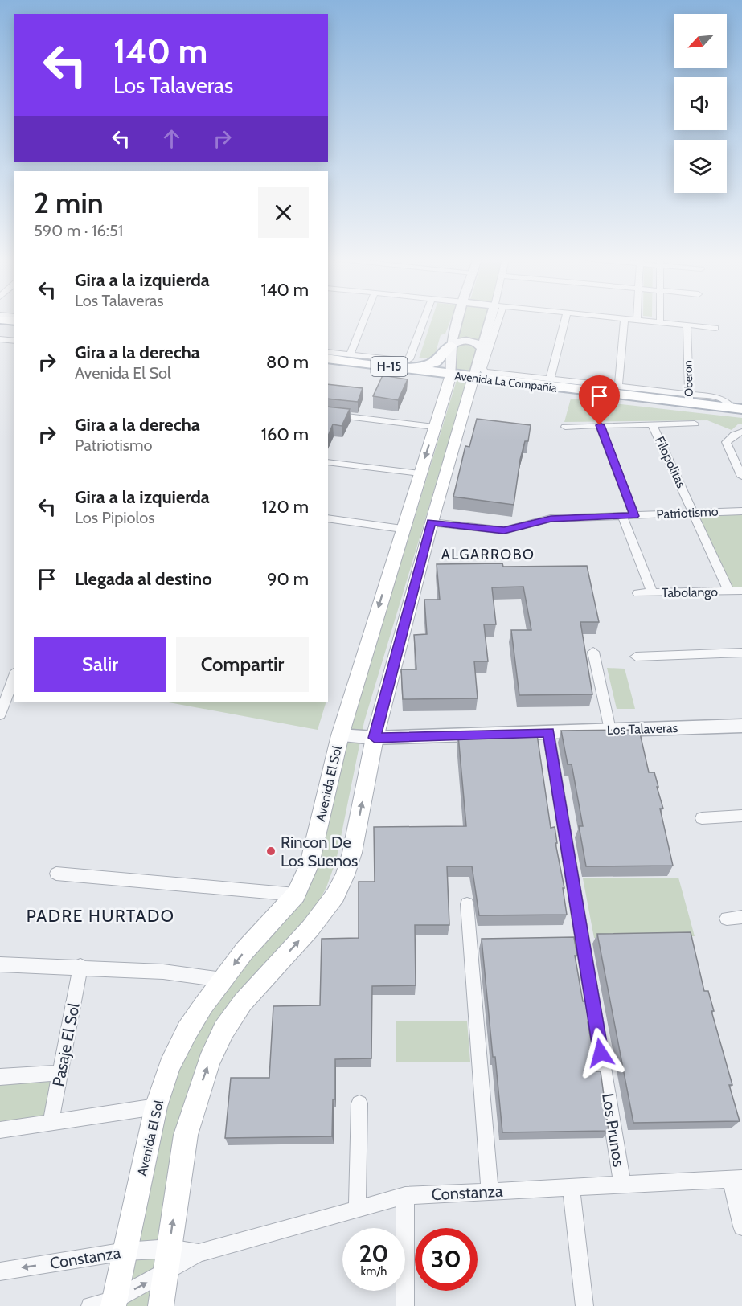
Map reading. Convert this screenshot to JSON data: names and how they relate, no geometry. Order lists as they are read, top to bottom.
{
  "streets": {
    "main road": ["H-15", "Avenida La Compañía", "Avenida El Sol"],
    "street": [
      "Oberon",
      "Filopolitas",
      "Patriotismo",
      "Tabolango",
      "Los Talaveras",
      "Pasaje El Sol",
      "Los Prunos",
      "Constanza"
    ]
  },
  "crossings": [
    ["Oberon", "Avenida La Compañía"],
    ["Avenida La Compañía", "Avenida El Sol"],
    ["Filopolitas", "Patriotismo"],
    ["Filopolitas", "Tabolango"],
    ["Los Talaveras", "Avenida El Sol"],
    ["Los Talaveras", "Los Prunos"],
    ["Avenida El Sol", "Constanza"],
    ["Los Prunos", "Constanza"]
  ],
  "one_way": ["Avenida El Sol"],
  "districts": ["ALGARROBO", "PADRE HURTADO"],
  "places": ["Rincon De Los Suenos"],
  "north": "bottom left",
  "page": {
    "turn": ["140 m", "Los Talaveras"],
    "heading": ["2 min", "590 m · 16:51"],
    "list": [
      {
        "name": "Gira a la izquierda",
        "note": "Los Talaveras",
        "value": "140 m"
      },
      {
        "name": "Gira a la derecha",
        "note": "Avenida El Sol",
        "value": "80 m"
      },
      {
        "name": "Gira a la derecha",
        "note": "Patriotismo",
        "value": "160 m"
      },
      {
        "name": "Gira a la izquierda",
        "note": "Los Pipiolos",
        "value": "120 m"
      },
      {
        "name": "Llegada al destino",
        "value": "90 m"
      }
    ],
    "buttons": ["Salir", "Compartir"],
    "speed": "20 km/h",
    "limit": "30"
  }
}
